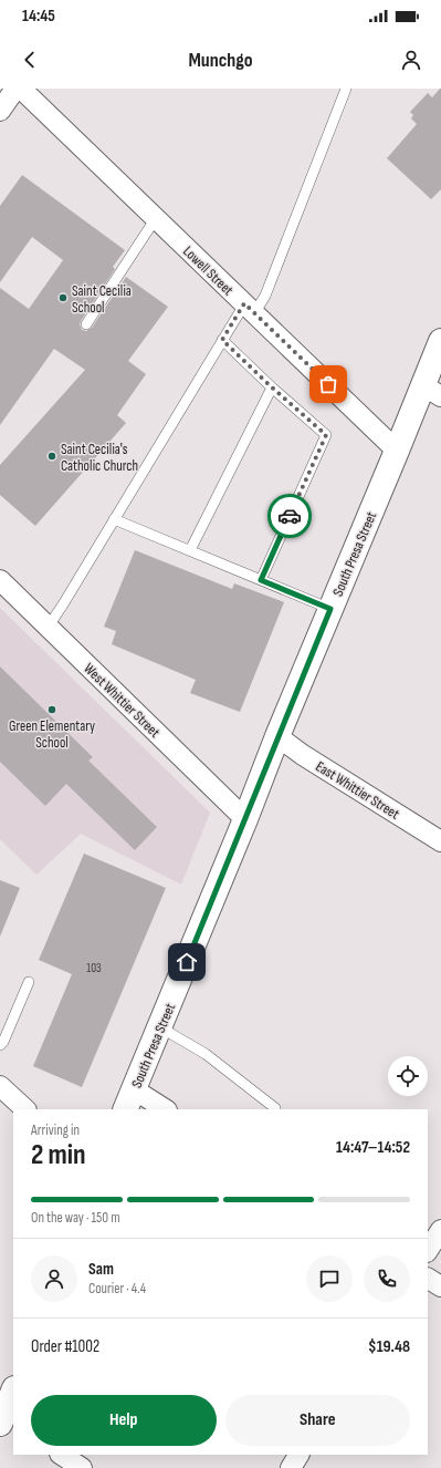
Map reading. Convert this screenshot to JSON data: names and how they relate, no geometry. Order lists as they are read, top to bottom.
{
  "streets": {
    "main road": ["South Presa Street"],
    "street": ["Lowell Street", "West Whittier Street", "East Whittier Street"]
  },
  "crossings": [
    ["Lowell Street", "South Presa Street"],
    ["South Presa Street", "West Whittier Street"],
    ["South Presa Street", "East Whittier Street"]
  ],
  "places": ["Saint Cecilia School", "Saint Cecilia's Catholic Church", "Green Elementary School"],
  "house_numbers": ["103"],
  "page": {
    "status": "14:45",
    "header": "Munchgo",
    "heading": ["2 min", "Arriving in", "14:47–14:52"],
    "panel": [
      "Sam",
      "Courier · 4.4",
      "Order #1002",
      "$19.48"
    ],
    "bar": "On the way · 150 m",
    "buttons": ["Help", "Share"]
  }
}
